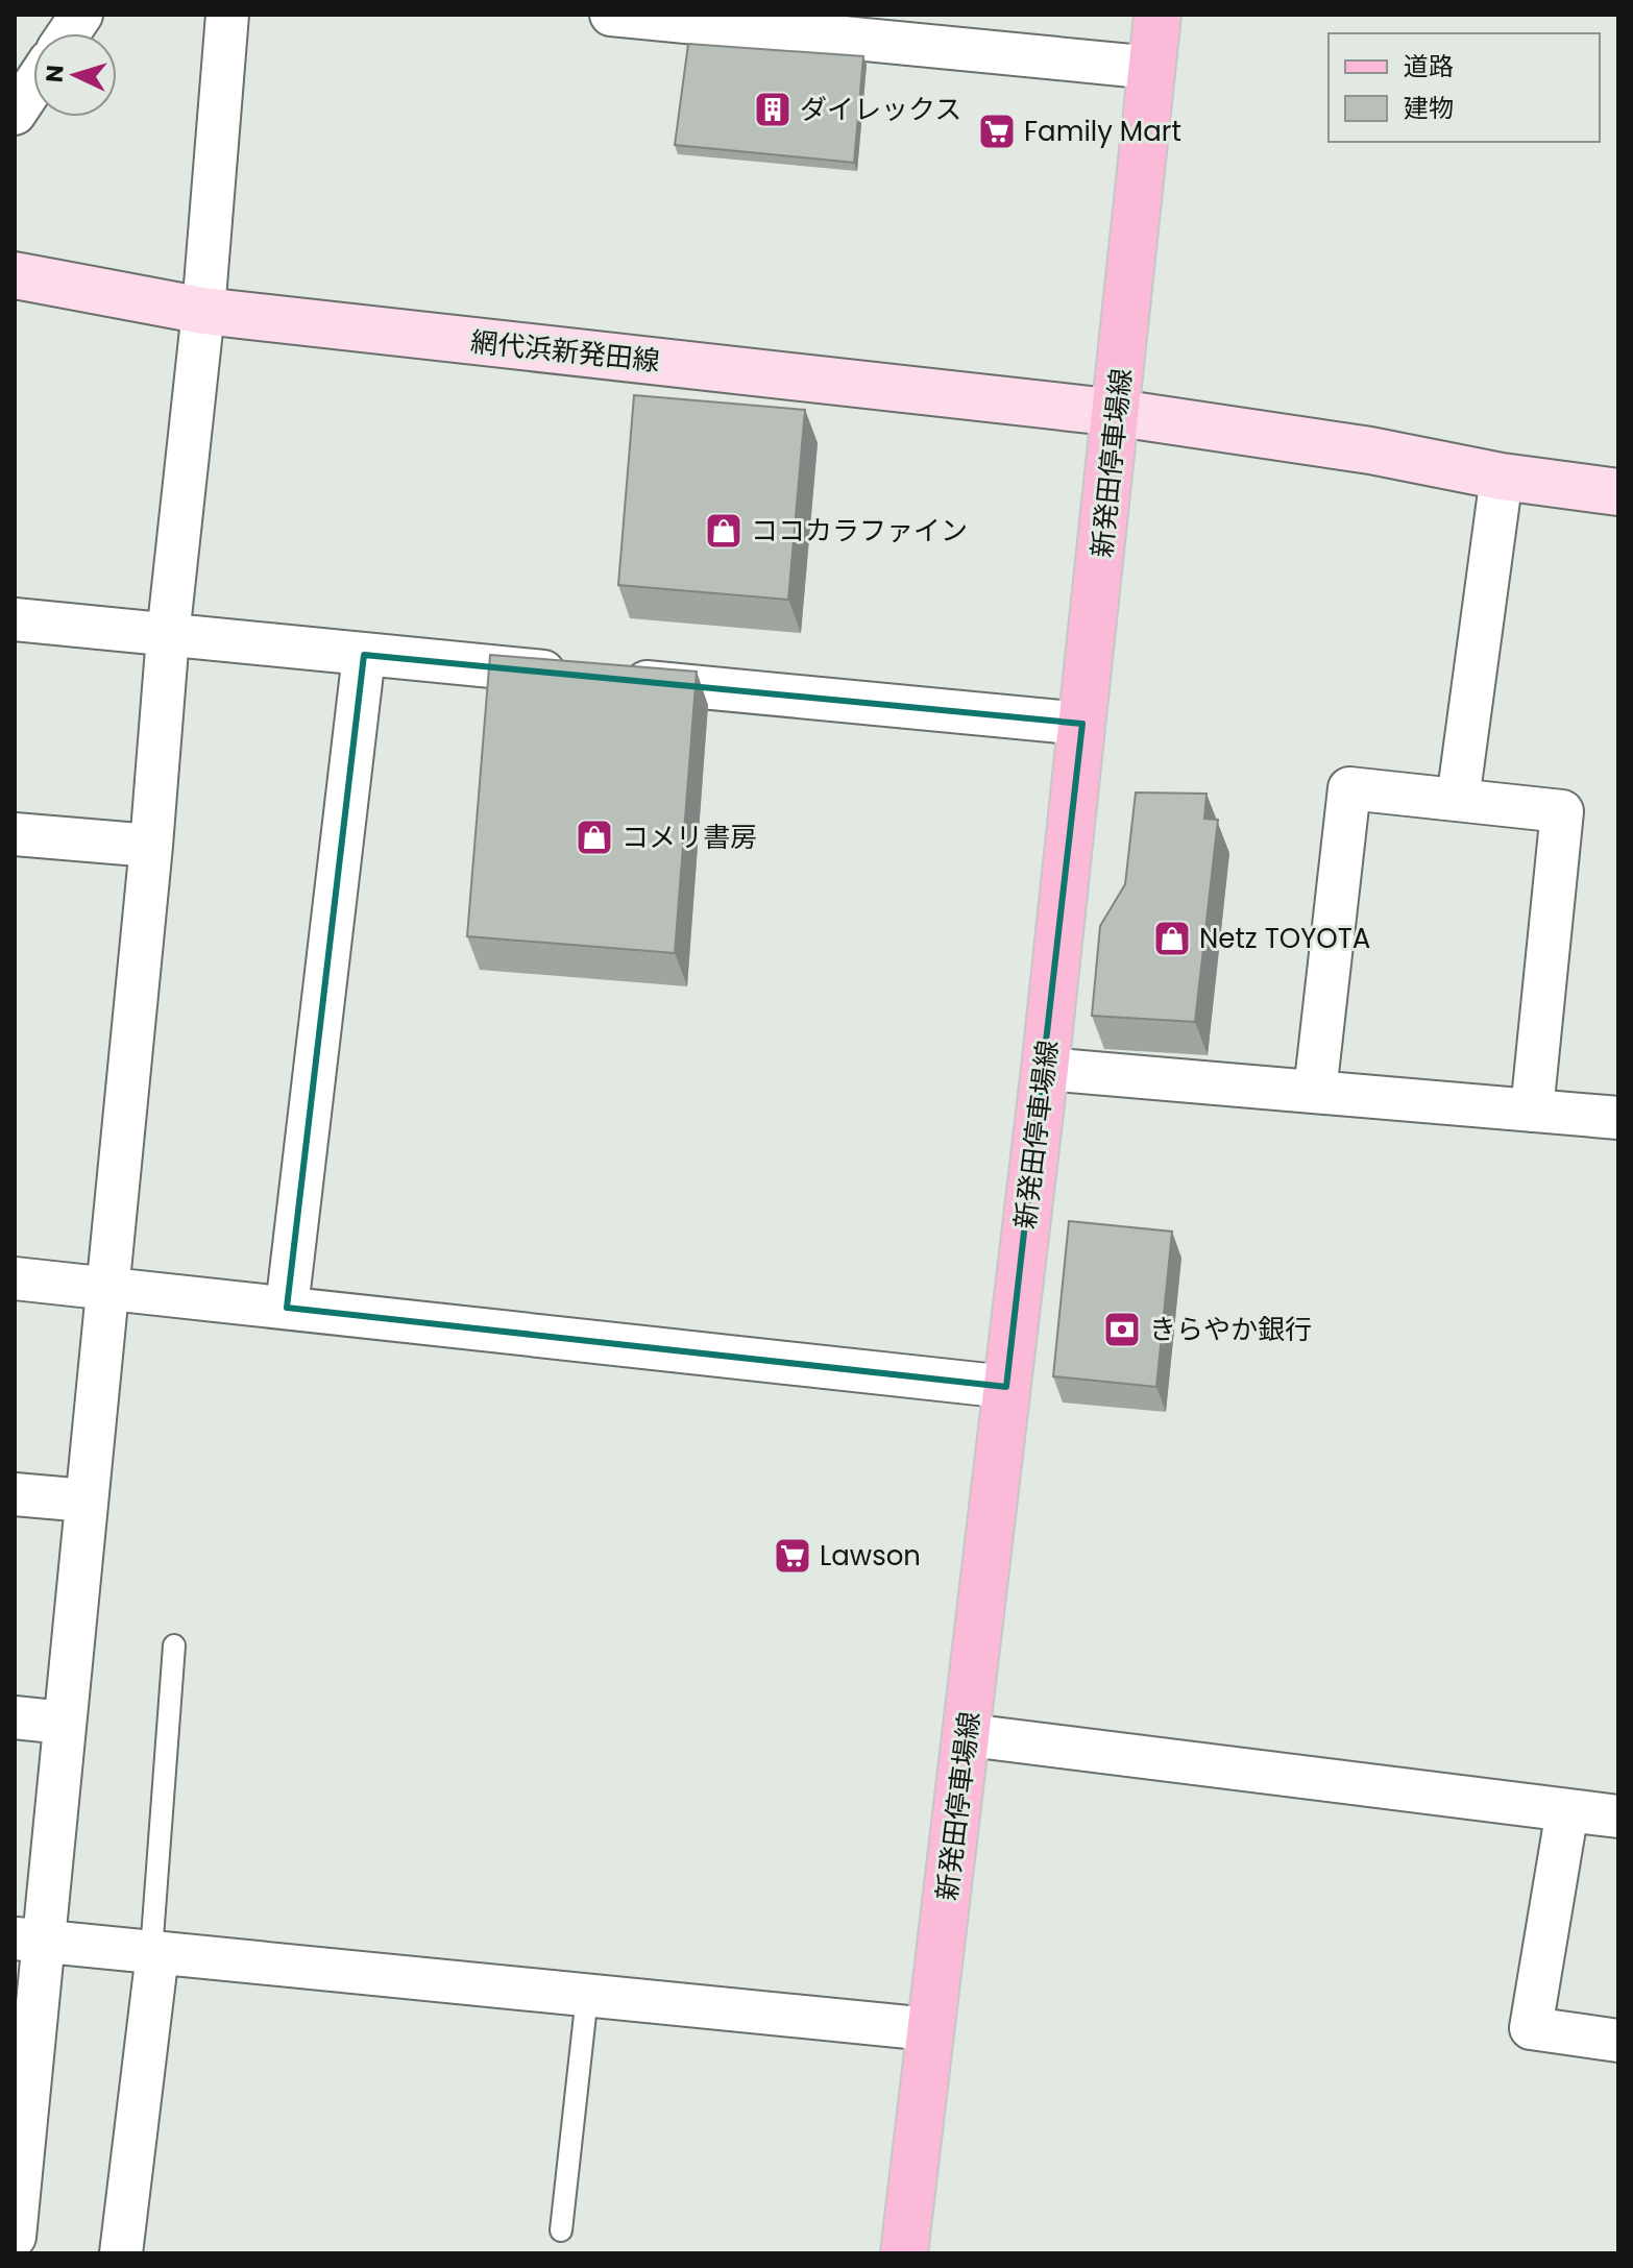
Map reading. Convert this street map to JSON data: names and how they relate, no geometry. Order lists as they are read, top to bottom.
{
  "streets": {
    "main road": ["網代浜新発田線", "新発田停車場線"]
  },
  "crossings": [
    ["網代浜新発田線", "新発田停車場線"]
  ],
  "places": {
    "building": ["ダイレックス"],
    "supermarket": ["Family Mart", "Lawson"],
    "shop": ["ココカラファイン", "コメリ書房", "Netz TOYOTA"],
    "bank": ["きらやか銀行"]
  },
  "legend": ["道路", "建物"],
  "north": "left"
}
